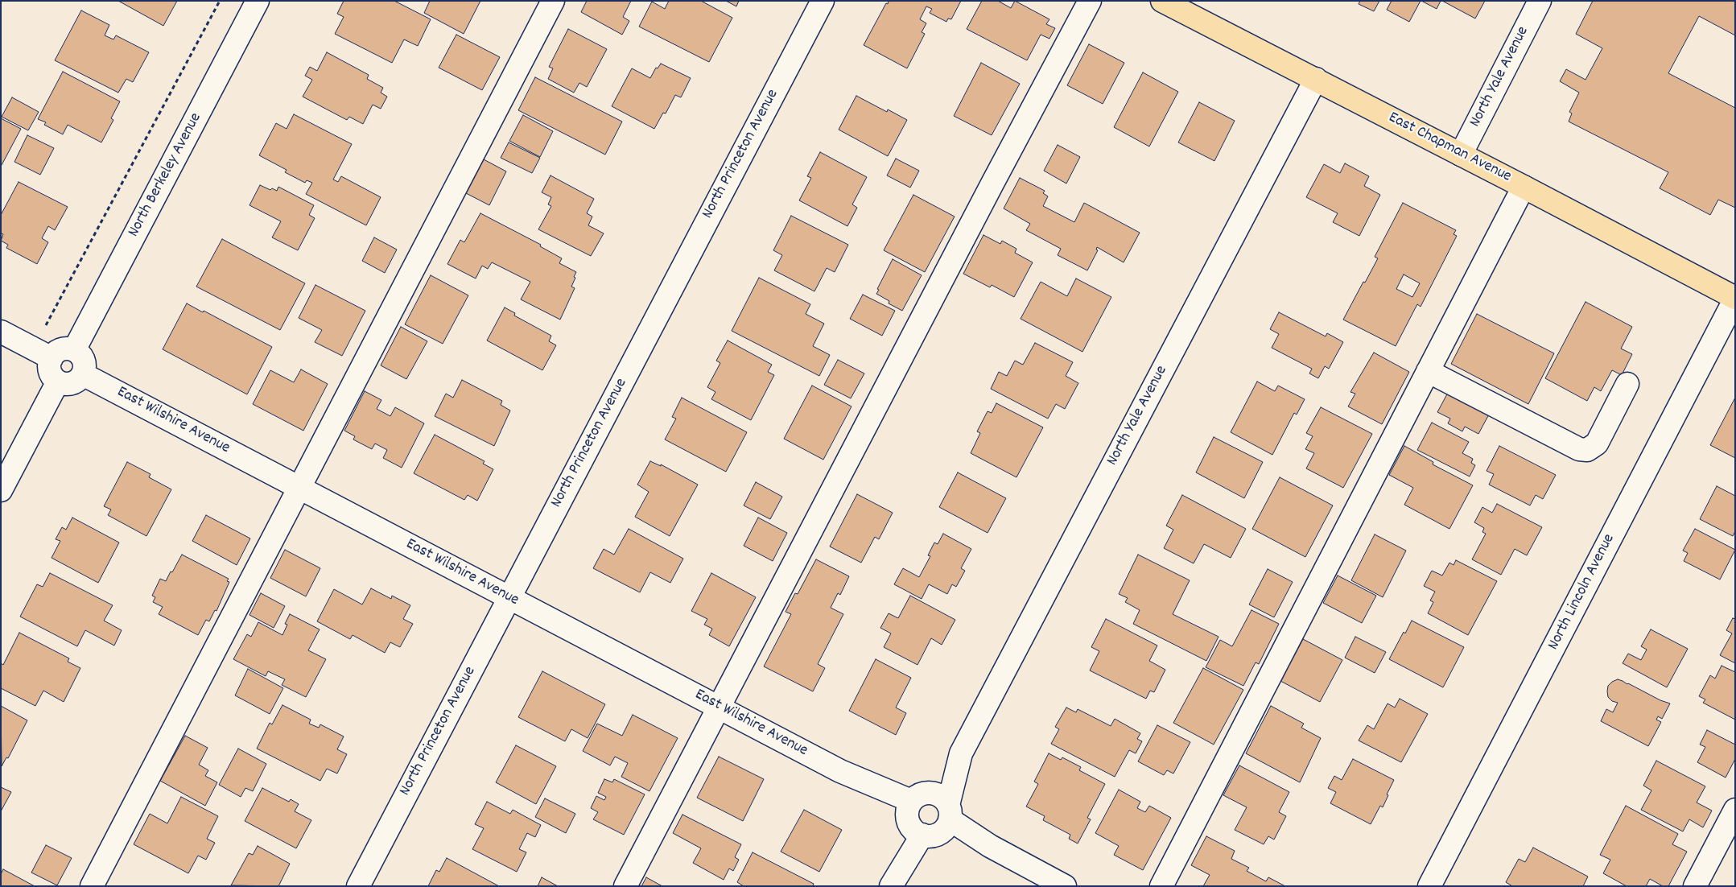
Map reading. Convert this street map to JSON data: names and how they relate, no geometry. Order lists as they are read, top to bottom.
{
  "streets": {
    "main road": ["East Chapman Avenue"],
    "street": [
      "North Yale Avenue",
      "North Princeton Avenue",
      "North Berkeley Avenue",
      "East Wilshire Avenue",
      "North Lincoln Avenue"
    ]
  },
  "crossings": [
    ["North Yale Avenue", "East Chapman Avenue"],
    ["North Yale Avenue", "East Wilshire Avenue"],
    ["East Chapman Avenue", "North Lincoln Avenue"],
    ["North Princeton Avenue", "East Wilshire Avenue"],
    ["North Berkeley Avenue", "East Wilshire Avenue"]
  ]
}
